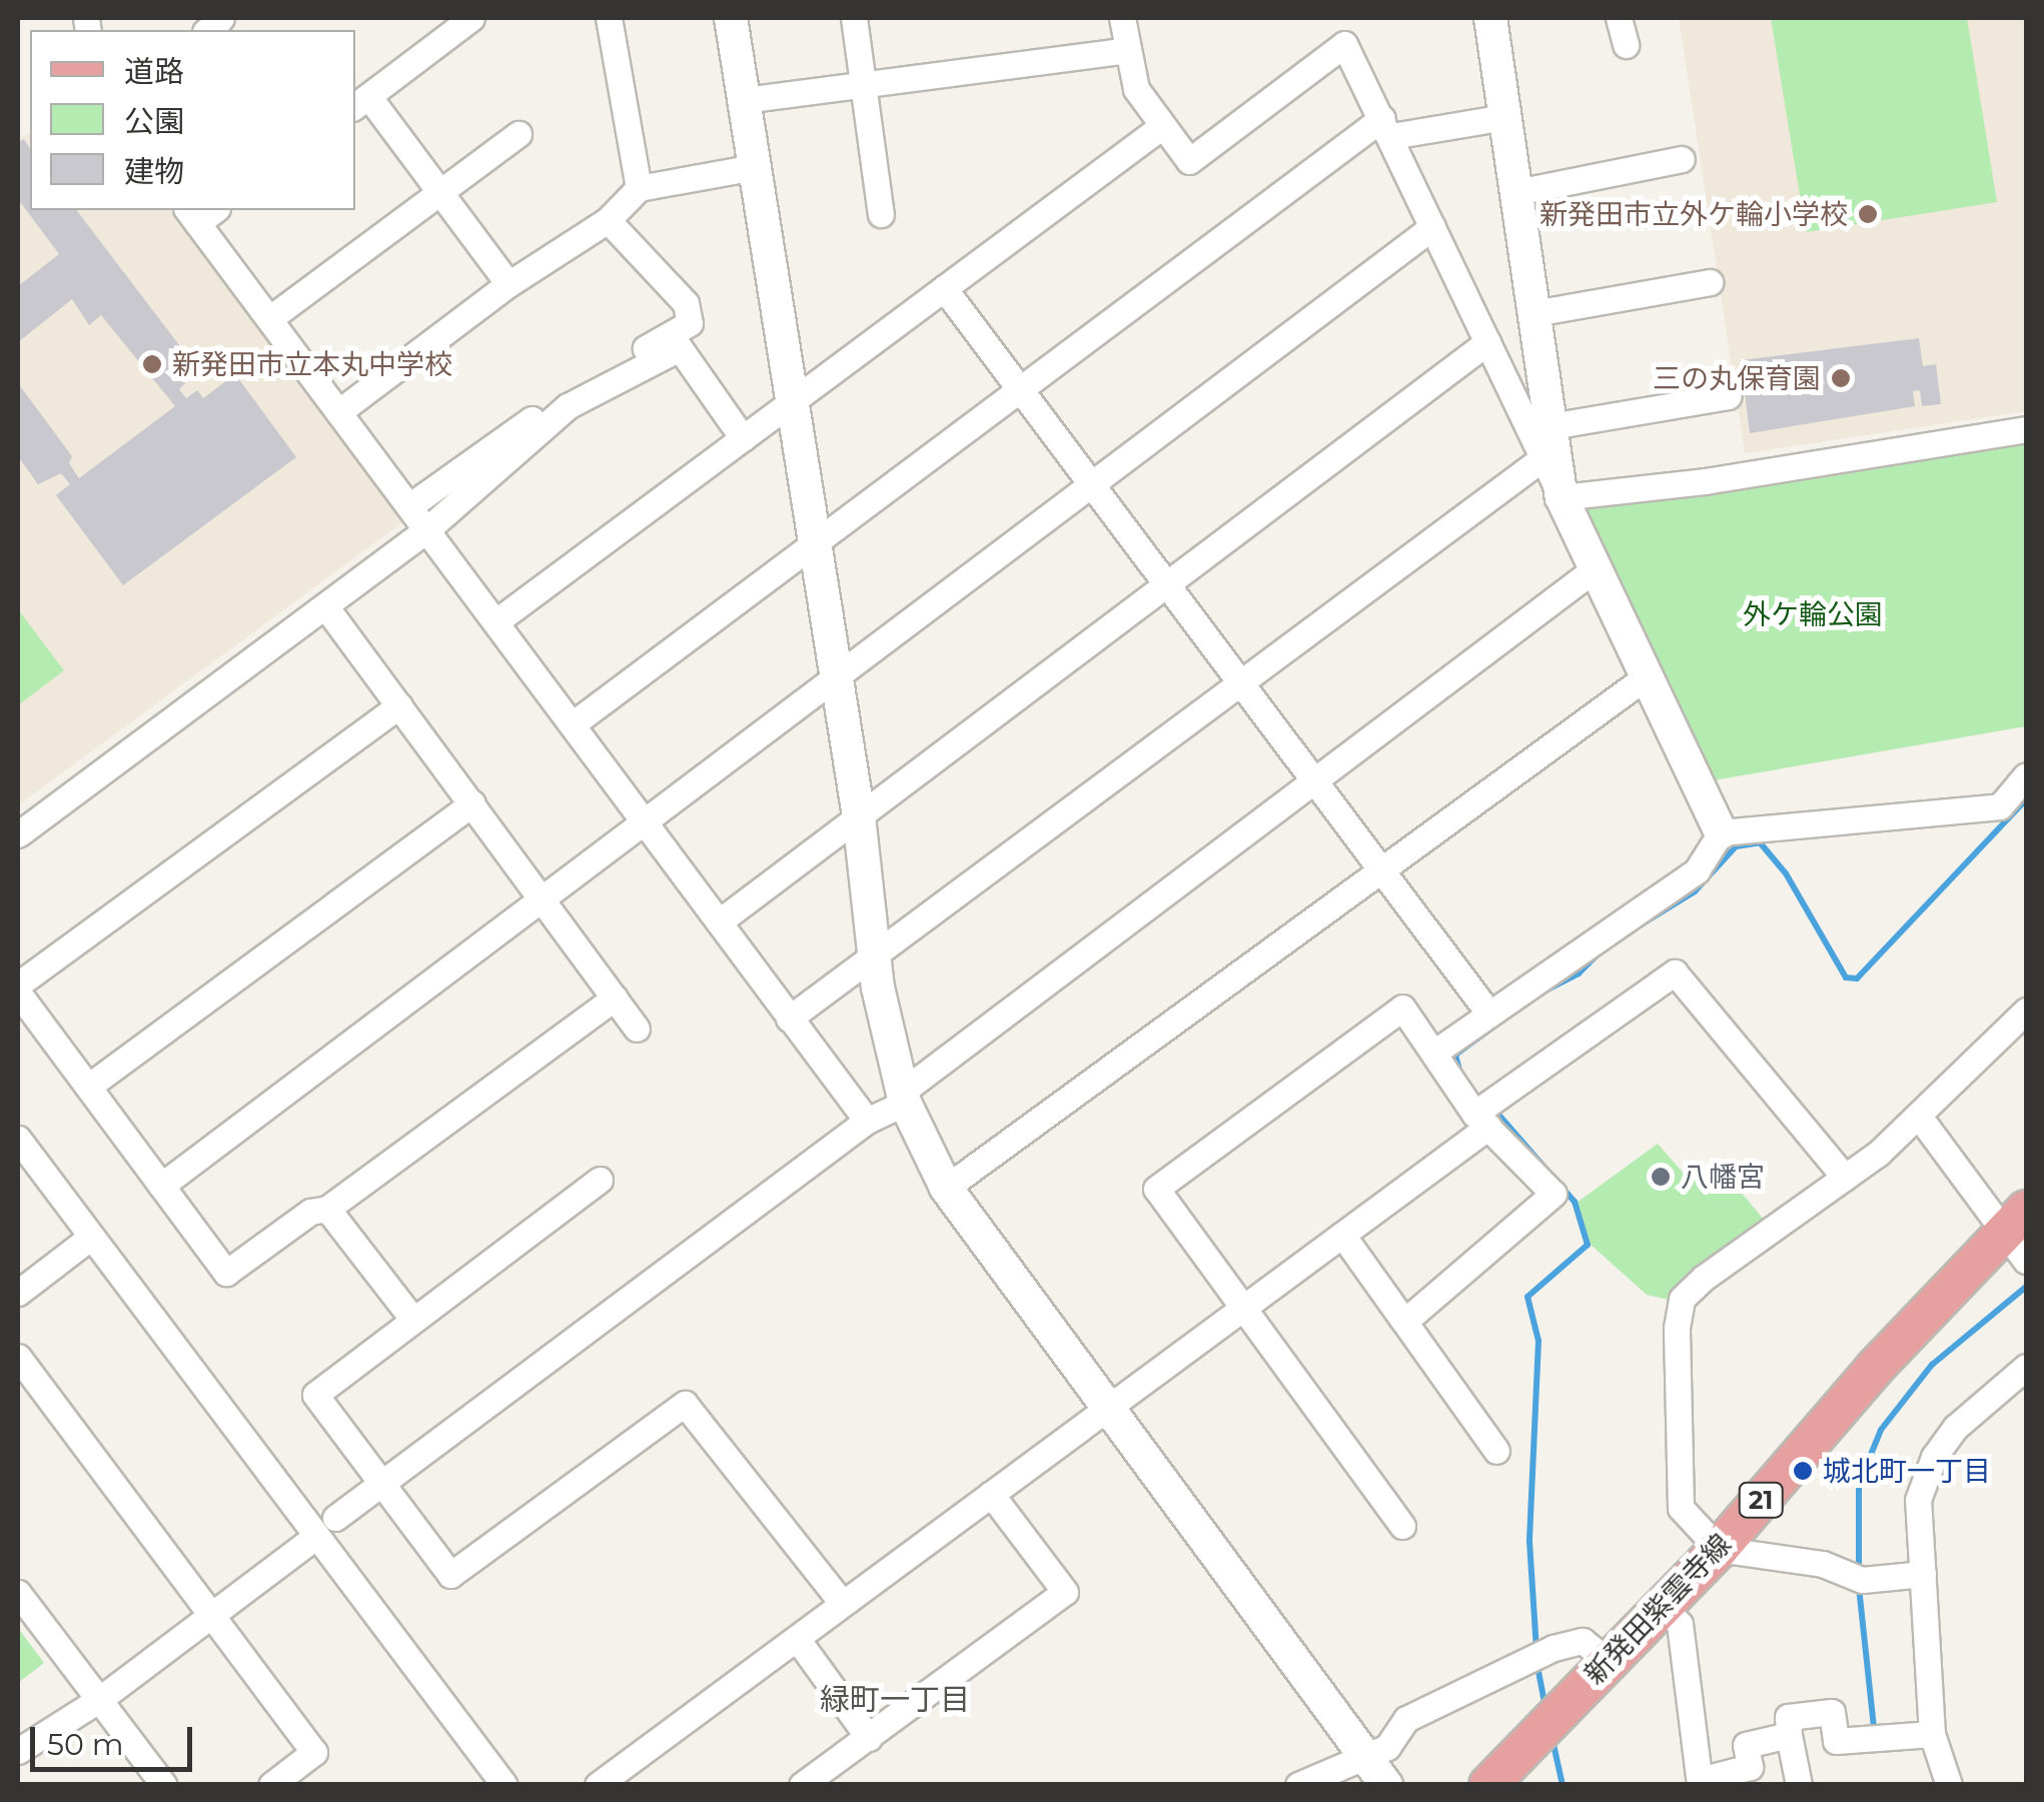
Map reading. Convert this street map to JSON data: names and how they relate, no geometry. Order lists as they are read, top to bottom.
{
  "streets": {
    "main road": ["21", "新発田紫雲寺線"]
  },
  "districts": ["緑町一丁目"],
  "parks": ["外ケ輪公園"],
  "places": [
    "新発田市立外ケ輪小学校",
    "新発田市立本丸中学校",
    "三の丸保育園",
    "八幡宮",
    "城北町一丁目"
  ],
  "legend": ["道路", "公園", "建物"],
  "scale_bar": "50 m"
}
